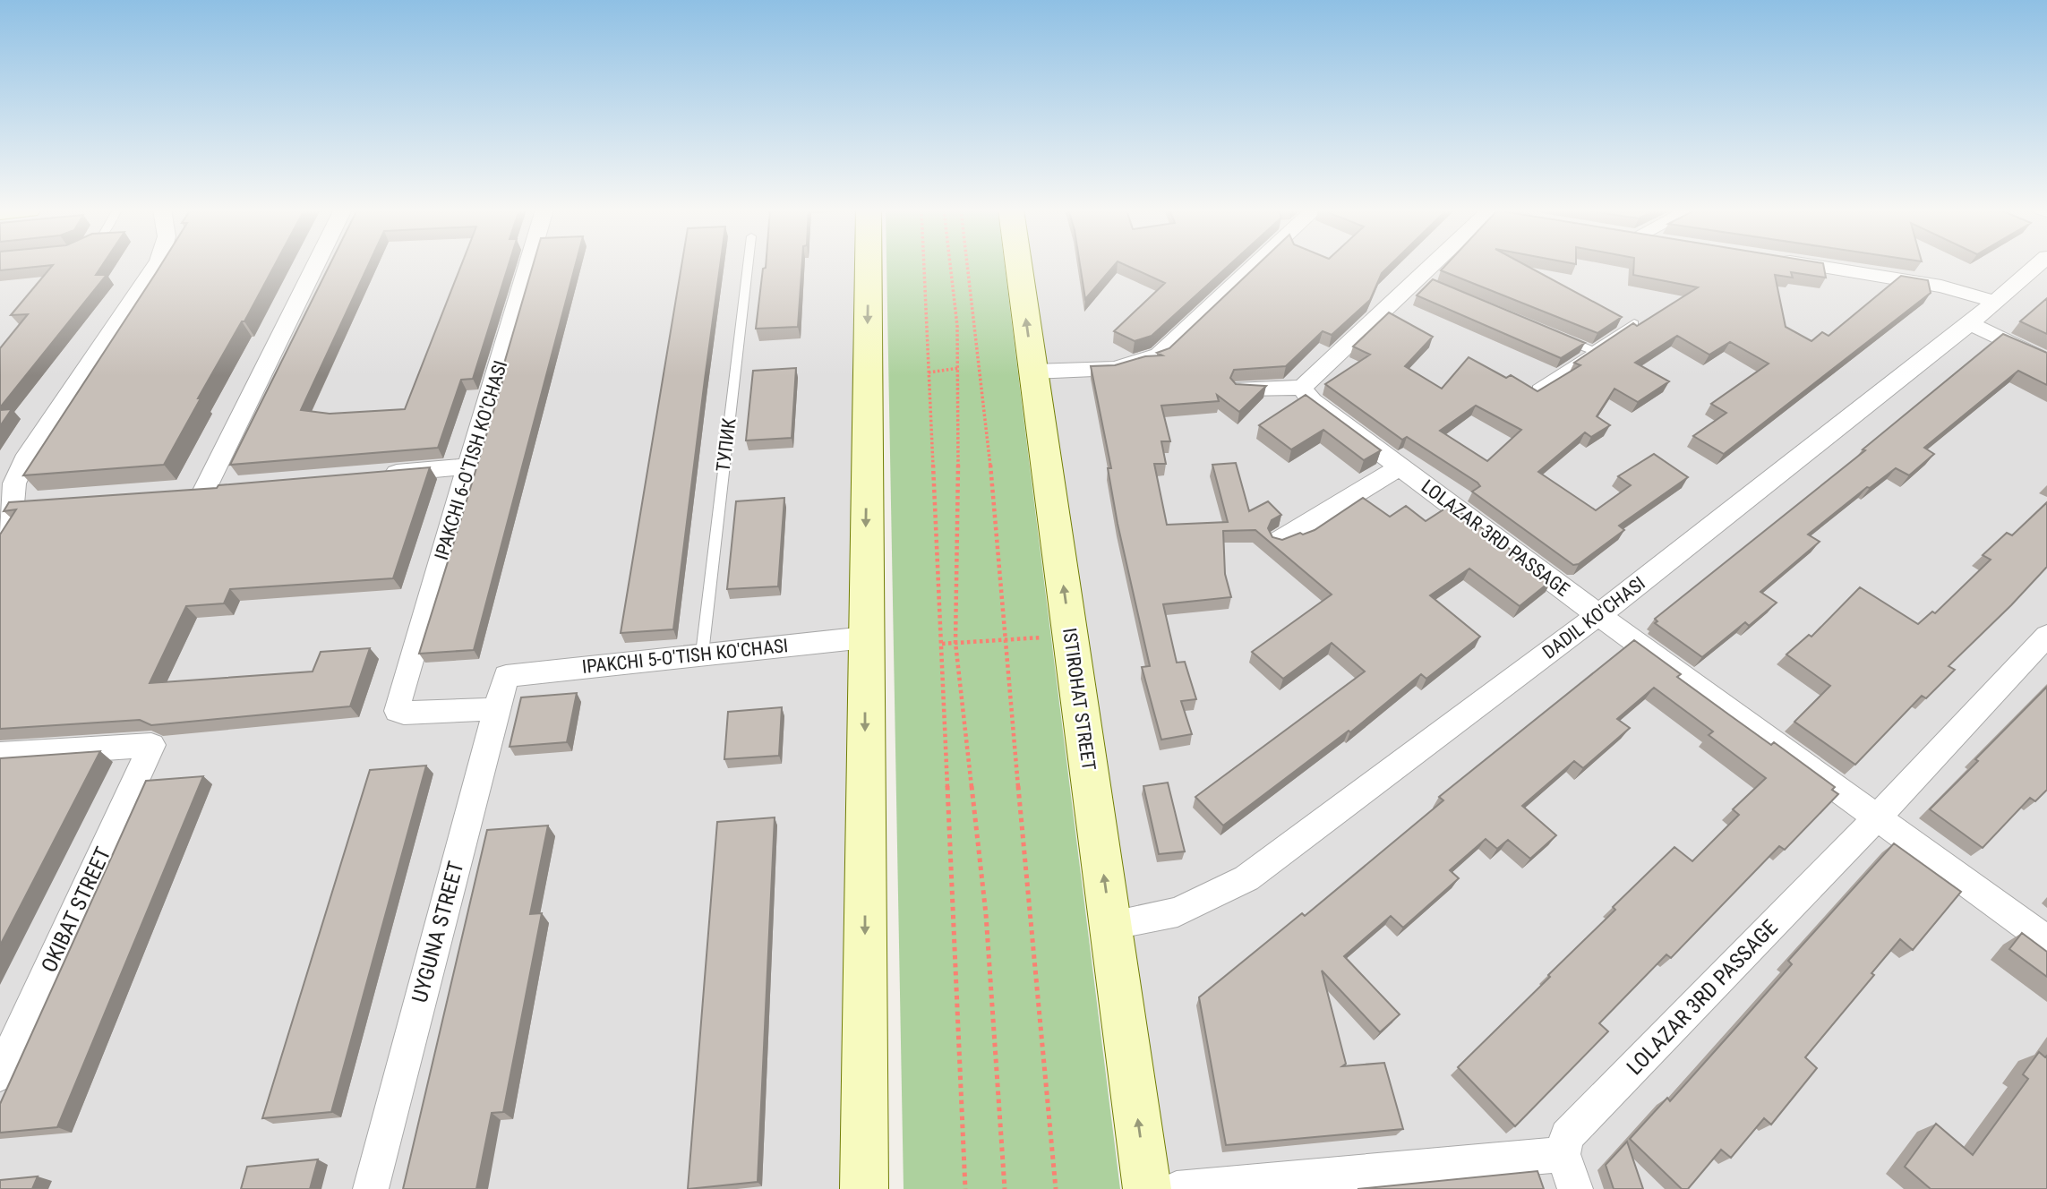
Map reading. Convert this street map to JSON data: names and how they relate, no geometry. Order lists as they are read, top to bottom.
{
  "streets": {
    "main road": ["ISTIROHAT STREET"],
    "street": [
      "IPAKCHI 6-O'TISH KO'CHASI",
      "LOLAZAR 3RD PASSAGE",
      "DADIL KO'CHASI",
      "IPAKCHI 5-O'TISH KO'CHASI",
      "OKIBAT STREET",
      "UYGUNA STREET"
    ],
    "lane": ["ТУПИК"]
  },
  "crossings": [
    ["ТУПИК", "IPAKCHI 5-O'TISH KO'CHASI"],
    ["IPAKCHI 6-O'TISH KO'CHASI", "UYGUNA STREET"],
    ["LOLAZAR 3RD PASSAGE", "DADIL KO'CHASI"],
    ["DADIL KO'CHASI", "ISTIROHAT STREET"],
    ["IPAKCHI 5-O'TISH KO'CHASI", "UYGUNA STREET"]
  ]
}
